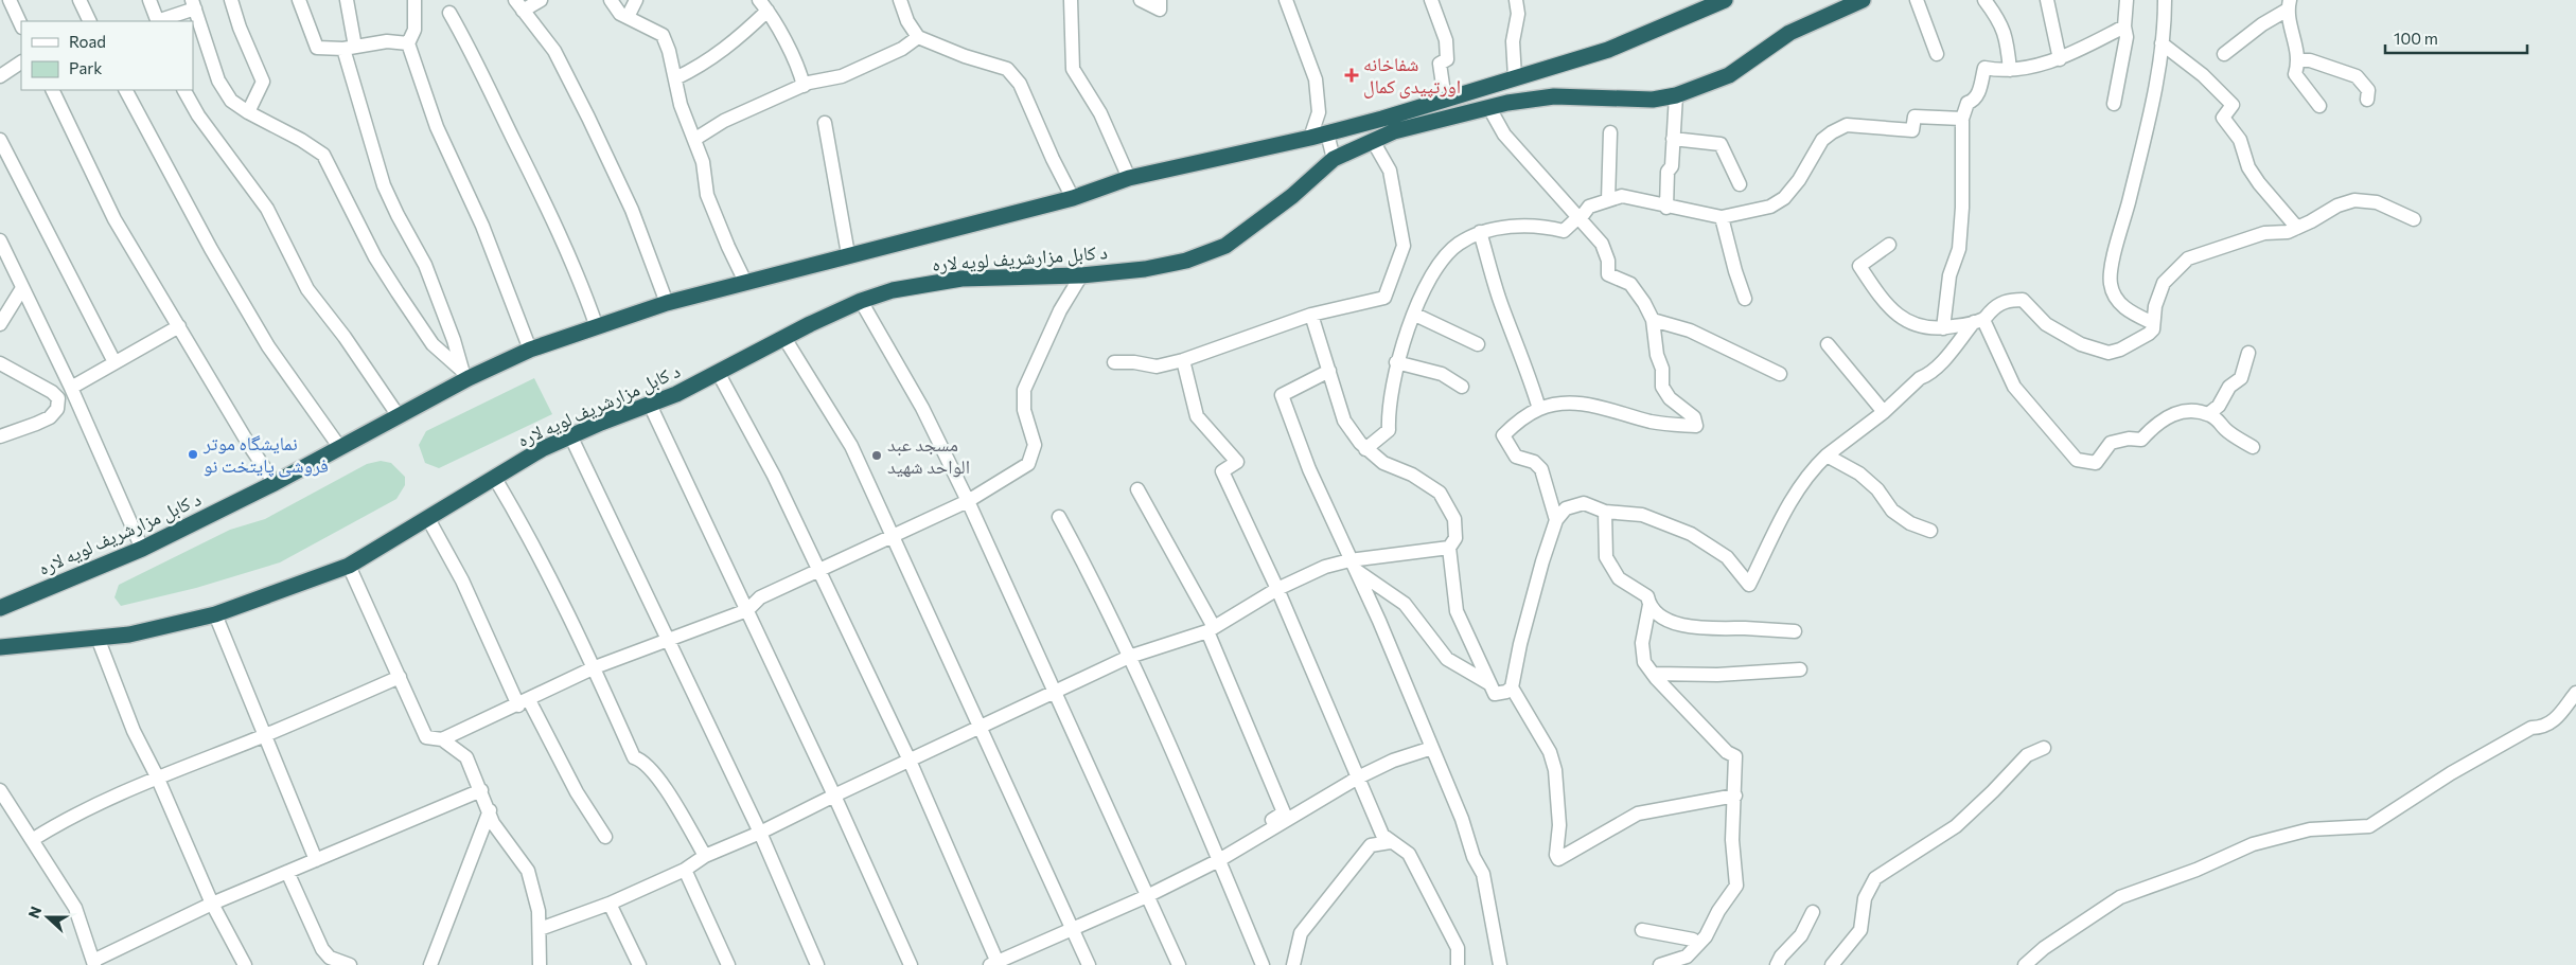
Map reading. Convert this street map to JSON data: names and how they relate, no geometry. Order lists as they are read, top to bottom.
{
  "streets": {
    "highway": ["د کابل مزارشریف لویه لاره"]
  },
  "places": {
    "health": ["شفاخانه اورتپیدی کمال"],
    "other": ["نمایشگاه موتر فروشی پایتخت نو", "مسجد عبد الواحد شهید"]
  },
  "legend": ["Road", "Park"],
  "scale_bar": "100 m",
  "north": "left"
}
